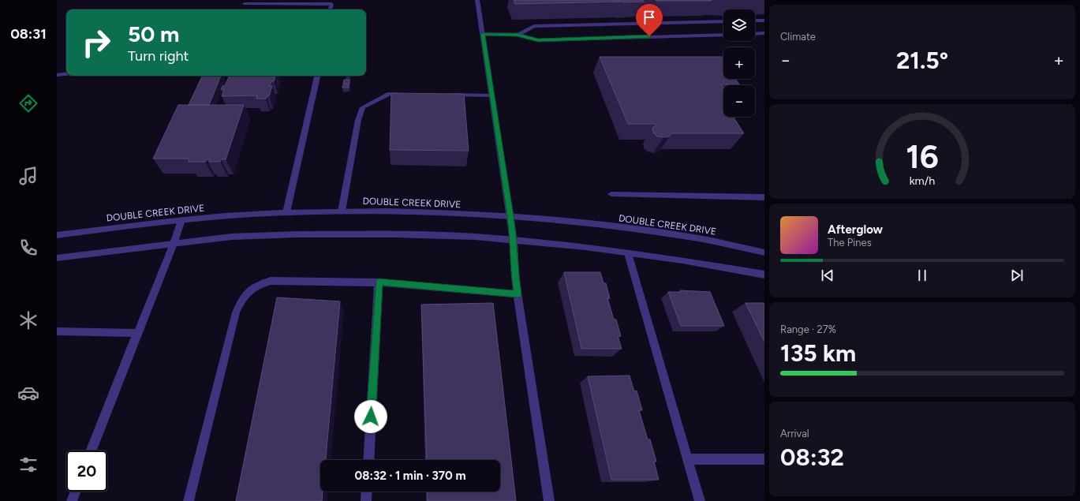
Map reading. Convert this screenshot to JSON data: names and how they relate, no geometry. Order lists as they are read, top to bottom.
{
  "streets": {
    "street": ["DOUBLE CREEK DRIVE"]
  },
  "page": {
    "tabs": "08:31",
    "tile": [
      "Climate",
      ["Range · 27%", "135 km"],
      ["Arrival", "08:32"]
    ],
    "map_buttons": ["+", "−"],
    "turn": ["50 m", "Turn right"],
    "heat": ["−", "21.5°", "+"],
    "song": ["Afterglow", "The Pines"],
    "limit": "20",
    "trip": "08:32 · 1 min · 370 m",
    "gauge": ["16", "km/h"]
  }
}
